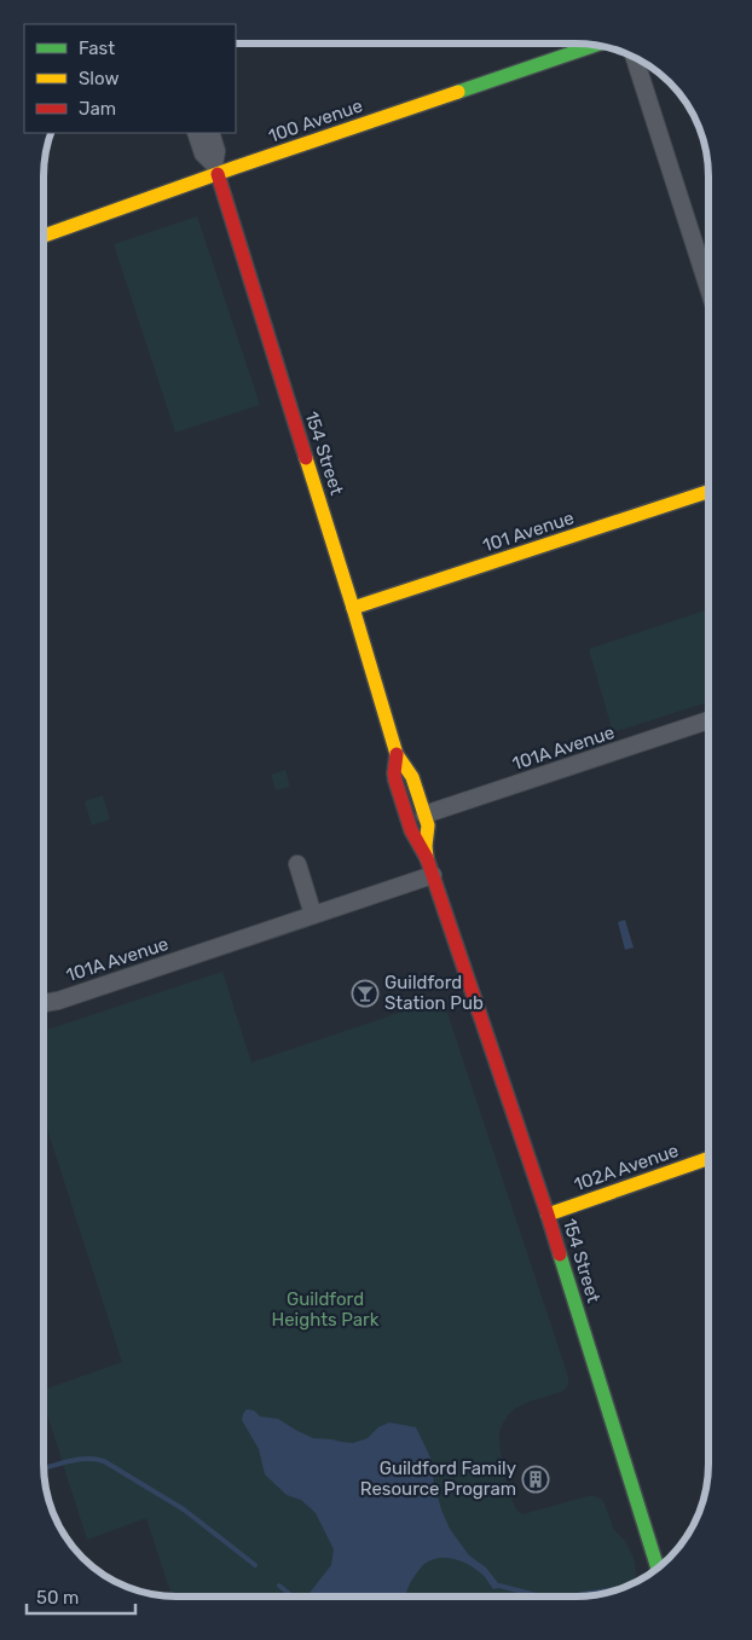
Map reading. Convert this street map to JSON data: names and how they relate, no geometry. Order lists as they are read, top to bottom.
{
  "streets": {
    "main road": [
      "100 Avenue",
      "154 Street",
      "101 Avenue",
      "102A Avenue"
    ],
    "street": ["101A Avenue"]
  },
  "crossings": [
    ["100 Avenue", "154 Street"],
    ["154 Street", "101 Avenue"],
    ["154 Street", "101A Avenue"],
    ["154 Street", "102A Avenue"]
  ],
  "parks": ["Guildford Heights Park"],
  "places": {
    "bar": ["Guildford Station Pub"],
    "building": ["Guildford Family Resource Program"]
  },
  "legend": ["Fast", "Slow", "Jam"],
  "scale_bar": "50 m"
}
